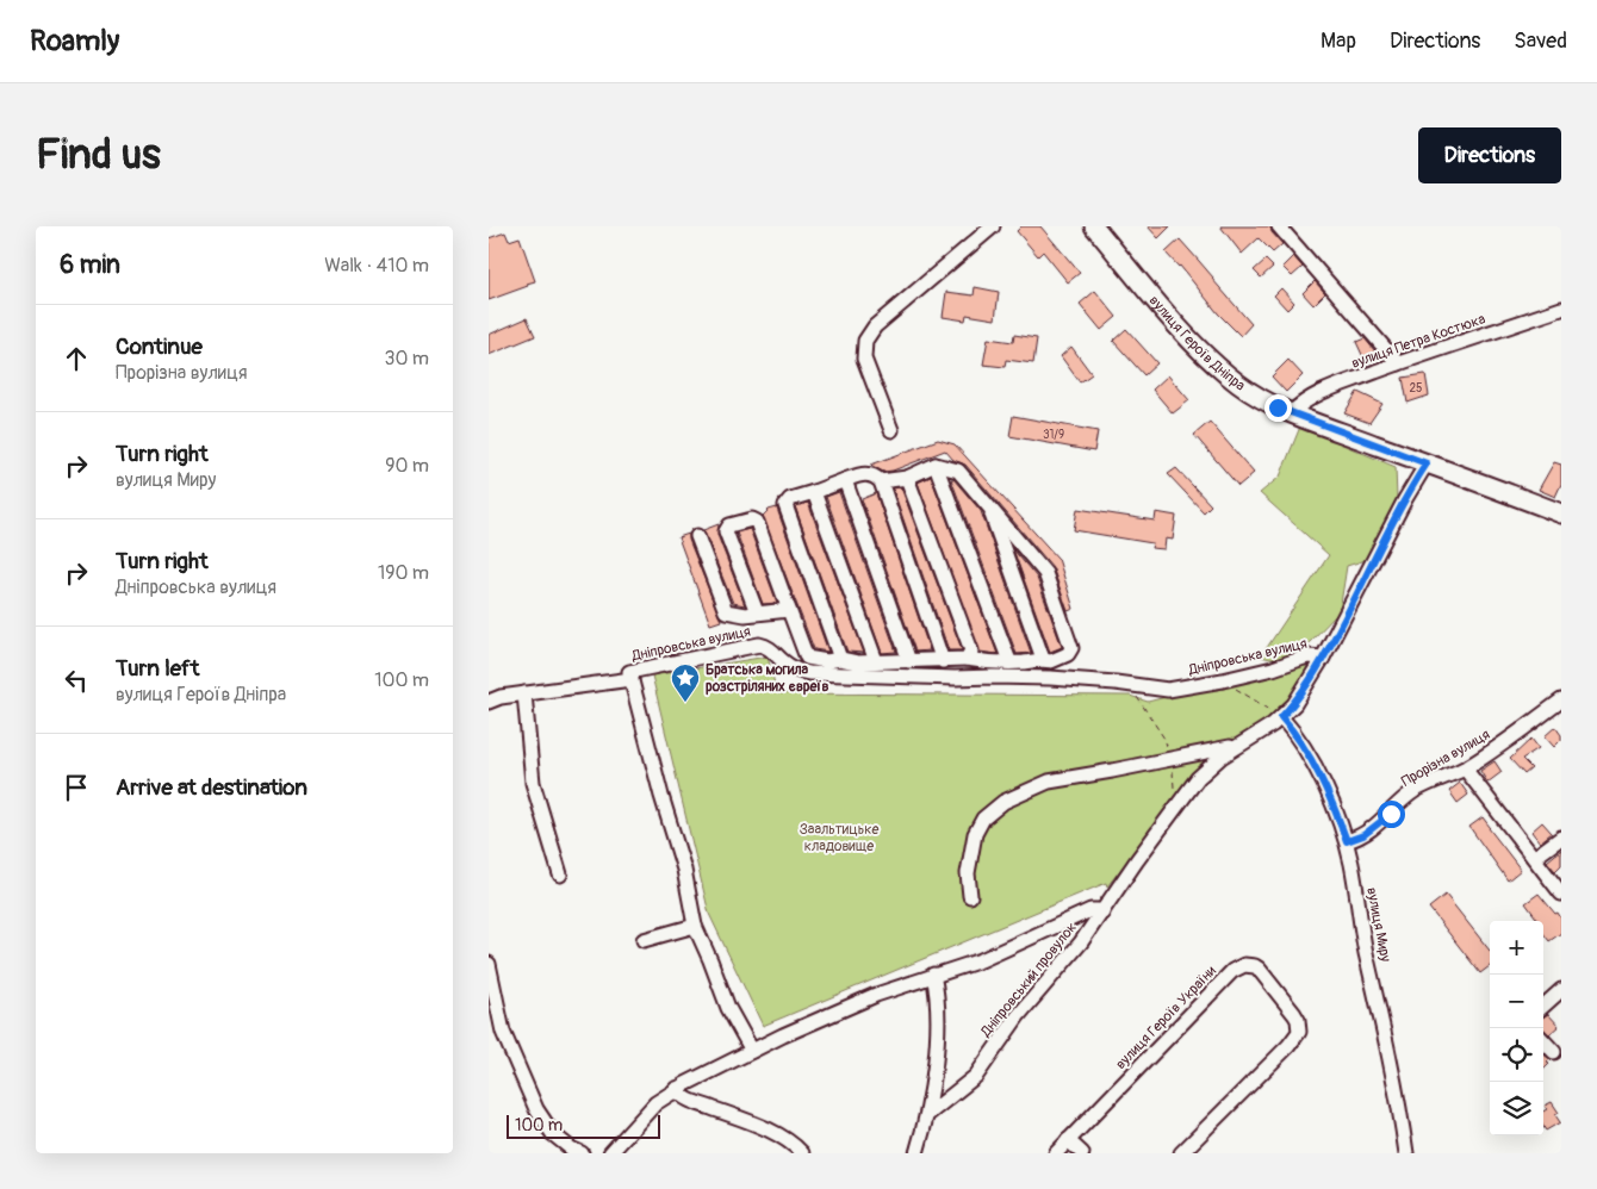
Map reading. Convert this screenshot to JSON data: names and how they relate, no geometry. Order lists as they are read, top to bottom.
{
  "streets": {
    "main road": ["вулиця Героїв Дніпра"],
    "street": [
      "вулиця Петра Костюка",
      "Дніпровська вулиця",
      "Прорізна вулиця",
      "вулиця Миру",
      "Дніпровський провулок",
      "вулиця Героїв України"
    ]
  },
  "crossings": [
    ["вулиця Петра Костюка", "вулиця Героїв Дніпра"],
    ["вулиця Героїв Дніпра", "Дніпровська вулиця"],
    ["Дніпровська вулиця", "вулиця Миру"],
    ["Дніпровська вулиця", "Дніпровський провулок"],
    ["Прорізна вулиця", "вулиця Миру"]
  ],
  "parks": ["Заальтицьке кладовище"],
  "places": {
    "place": ["Братська могила розстріляних євреїв"]
  },
  "house_numbers": ["25", "31/9"],
  "scale_bar": "100 m",
  "page": {
    "header": "Roamly",
    "nav": ["Map", "Directions", "Saved"],
    "buttons": "Directions",
    "title": "Find us",
    "heading": ["6 min", "Walk · 410 m"],
    "list": [
      ["Continue", "Прорізна вулиця", "30 m"],
      ["Turn right", "вулиця Миру", "90 m"],
      ["Turn right", "Дніпровська вулиця", "190 m"],
      ["Turn left", "вулиця Героїв Дніпра", "100 m"],
      "Arrive at destination"
    ],
    "map_buttons": ["+", "−"],
    "scale": "100 m"
  }
}
